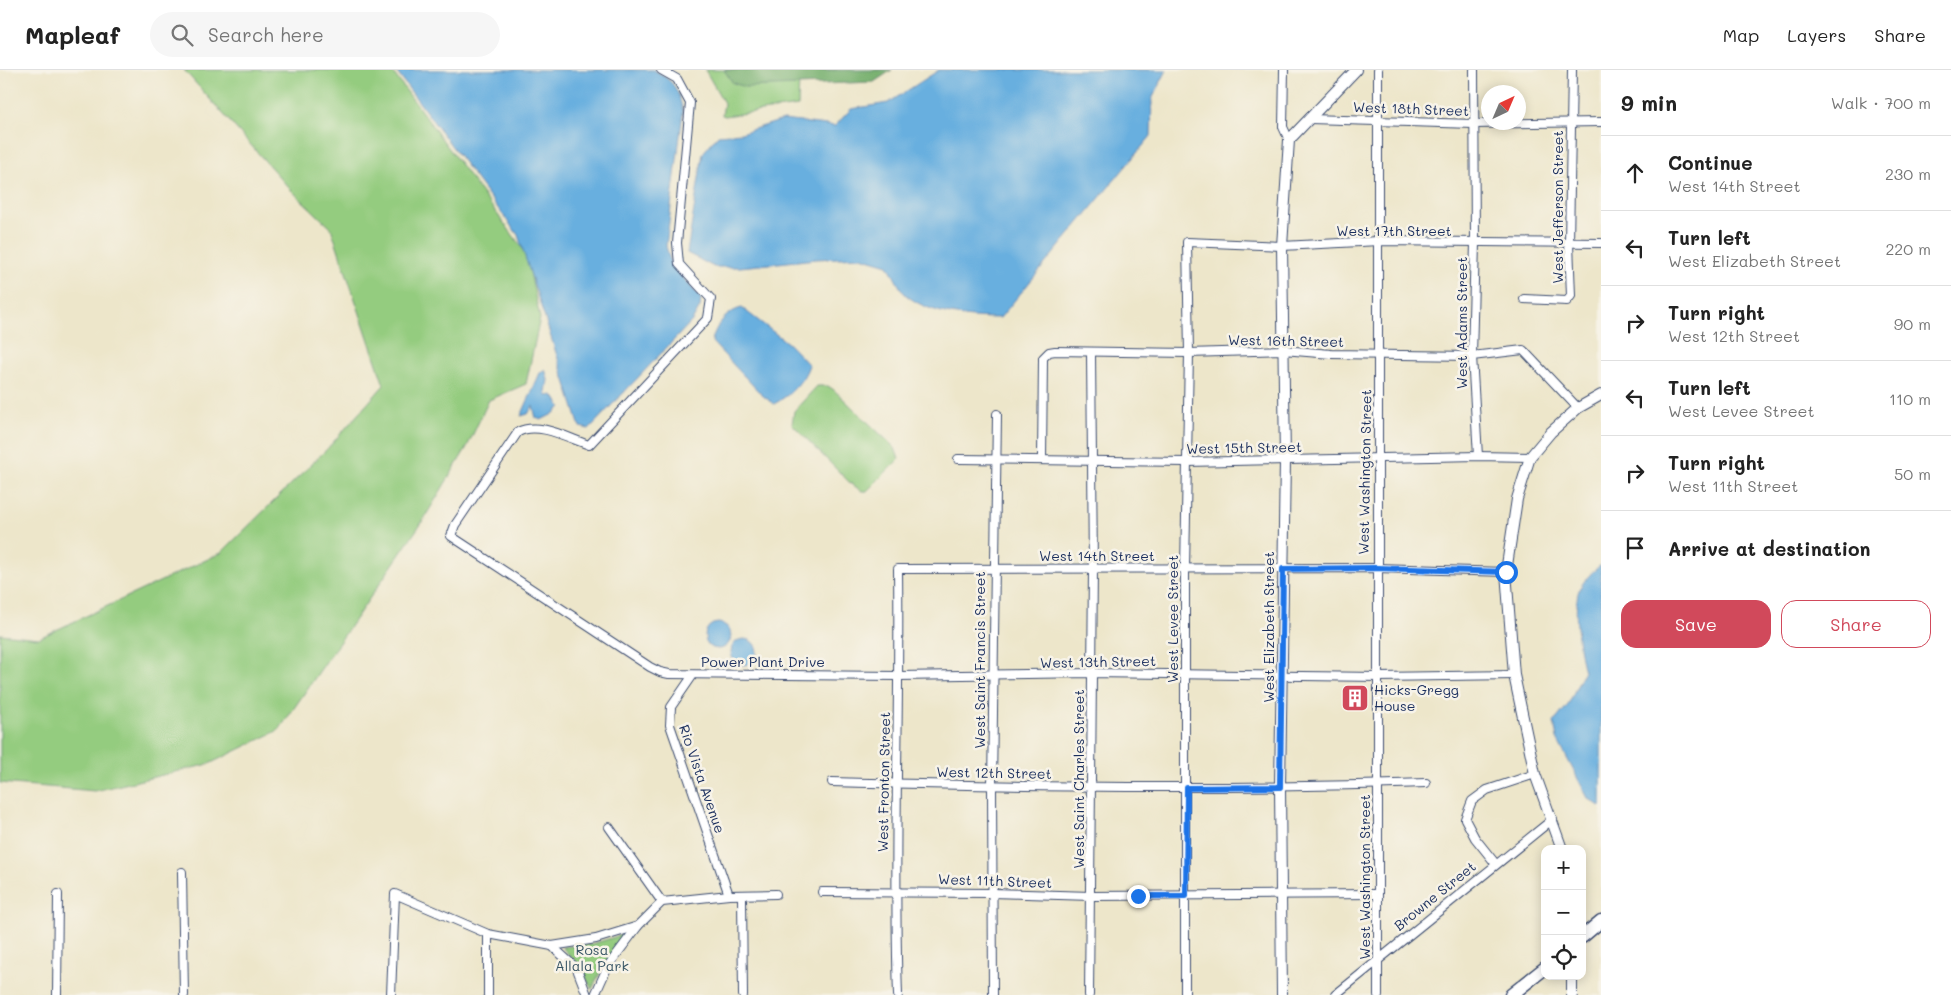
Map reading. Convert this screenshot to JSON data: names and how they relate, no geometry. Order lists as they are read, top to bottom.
{
  "streets": {
    "street": [
      "West 18th Street",
      "West Jefferson Street",
      "West 17th Street",
      "West Adams Street",
      "West 16th Street",
      "West 15th Street",
      "West Washington Street",
      "West 14th Street",
      "West Levee Street",
      "West Elizabeth Street",
      "West Saint Francis Street",
      "Power Plant Drive",
      "West 13th Street",
      "West 12th Street",
      "Rio Vista Avenue",
      "West Saint Charles Street",
      "West Fronton Street",
      "West 11th Street",
      "Browne Street"
    ]
  },
  "crossings": [
    ["West 18th Street", "West Jefferson Street"],
    ["West 18th Street", "West Adams Street"],
    ["West 18th Street", "West Washington Street"],
    ["West Jefferson Street", "West 17th Street"],
    ["West 17th Street", "West Adams Street"],
    ["West 17th Street", "West Washington Street"],
    ["West 17th Street", "West Levee Street"],
    ["West 17th Street", "West Elizabeth Street"],
    ["West Adams Street", "West 16th Street"],
    ["West Adams Street", "West 15th Street"],
    ["West 16th Street", "West 15th Street"],
    ["West 16th Street", "West Washington Street"],
    ["West 16th Street", "West Levee Street"],
    ["West 16th Street", "West Elizabeth Street"],
    ["West 16th Street", "West Saint Charles Street"],
    ["West 15th Street", "West Washington Street"],
    ["West 15th Street", "West Levee Street"],
    ["West 15th Street", "West Elizabeth Street"],
    ["West 15th Street", "West Saint Francis Street"],
    ["West 15th Street", "West Saint Charles Street"],
    ["West Washington Street", "West 14th Street"],
    ["West Washington Street", "West 13th Street"],
    ["West Washington Street", "West 12th Street"],
    ["West Washington Street", "West 11th Street"],
    ["West Washington Street", "Browne Street"],
    ["West 14th Street", "West Levee Street"],
    ["West 14th Street", "West Elizabeth Street"],
    ["West 14th Street", "West Saint Francis Street"],
    ["West 14th Street", "West Saint Charles Street"],
    ["West 14th Street", "West Fronton Street"],
    ["West Levee Street", "West 13th Street"],
    ["West Levee Street", "West 12th Street"],
    ["West Levee Street", "West 11th Street"],
    ["West Elizabeth Street", "West 13th Street"],
    ["West Elizabeth Street", "West 12th Street"],
    ["West Elizabeth Street", "West 11th Street"],
    ["West Saint Francis Street", "West 13th Street"],
    ["West Saint Francis Street", "West 12th Street"],
    ["West Saint Francis Street", "West 11th Street"],
    ["Power Plant Drive", "West 13th Street"],
    ["Power Plant Drive", "Rio Vista Avenue"],
    ["West 13th Street", "West Saint Charles Street"],
    ["West 13th Street", "West Fronton Street"],
    ["West 12th Street", "West Saint Charles Street"],
    ["West 12th Street", "West Fronton Street"],
    ["West Saint Charles Street", "West 11th Street"],
    ["West Fronton Street", "West 11th Street"]
  ],
  "parks": ["Rosa Allala Park"],
  "places": {
    "building": ["Hicks-Gregg House"]
  },
  "north": "top right",
  "page": {
    "header": "Mapleaf",
    "search": "Search here",
    "nav": ["Map", "Layers", "Share"],
    "heading": ["9 min", "Walk · 700 m"],
    "list": [
      ["Continue", "West 14th Street", "230 m"],
      ["Turn left", "West Elizabeth Street", "220 m"],
      ["Turn right", "West 12th Street", "90 m"],
      ["Turn left", "West Levee Street", "110 m"],
      ["Turn right", "West 11th Street", "50 m"],
      "Arrive at destination"
    ],
    "buttons": ["Save", "Share"],
    "map_buttons": ["+", "−"]
  }
}
